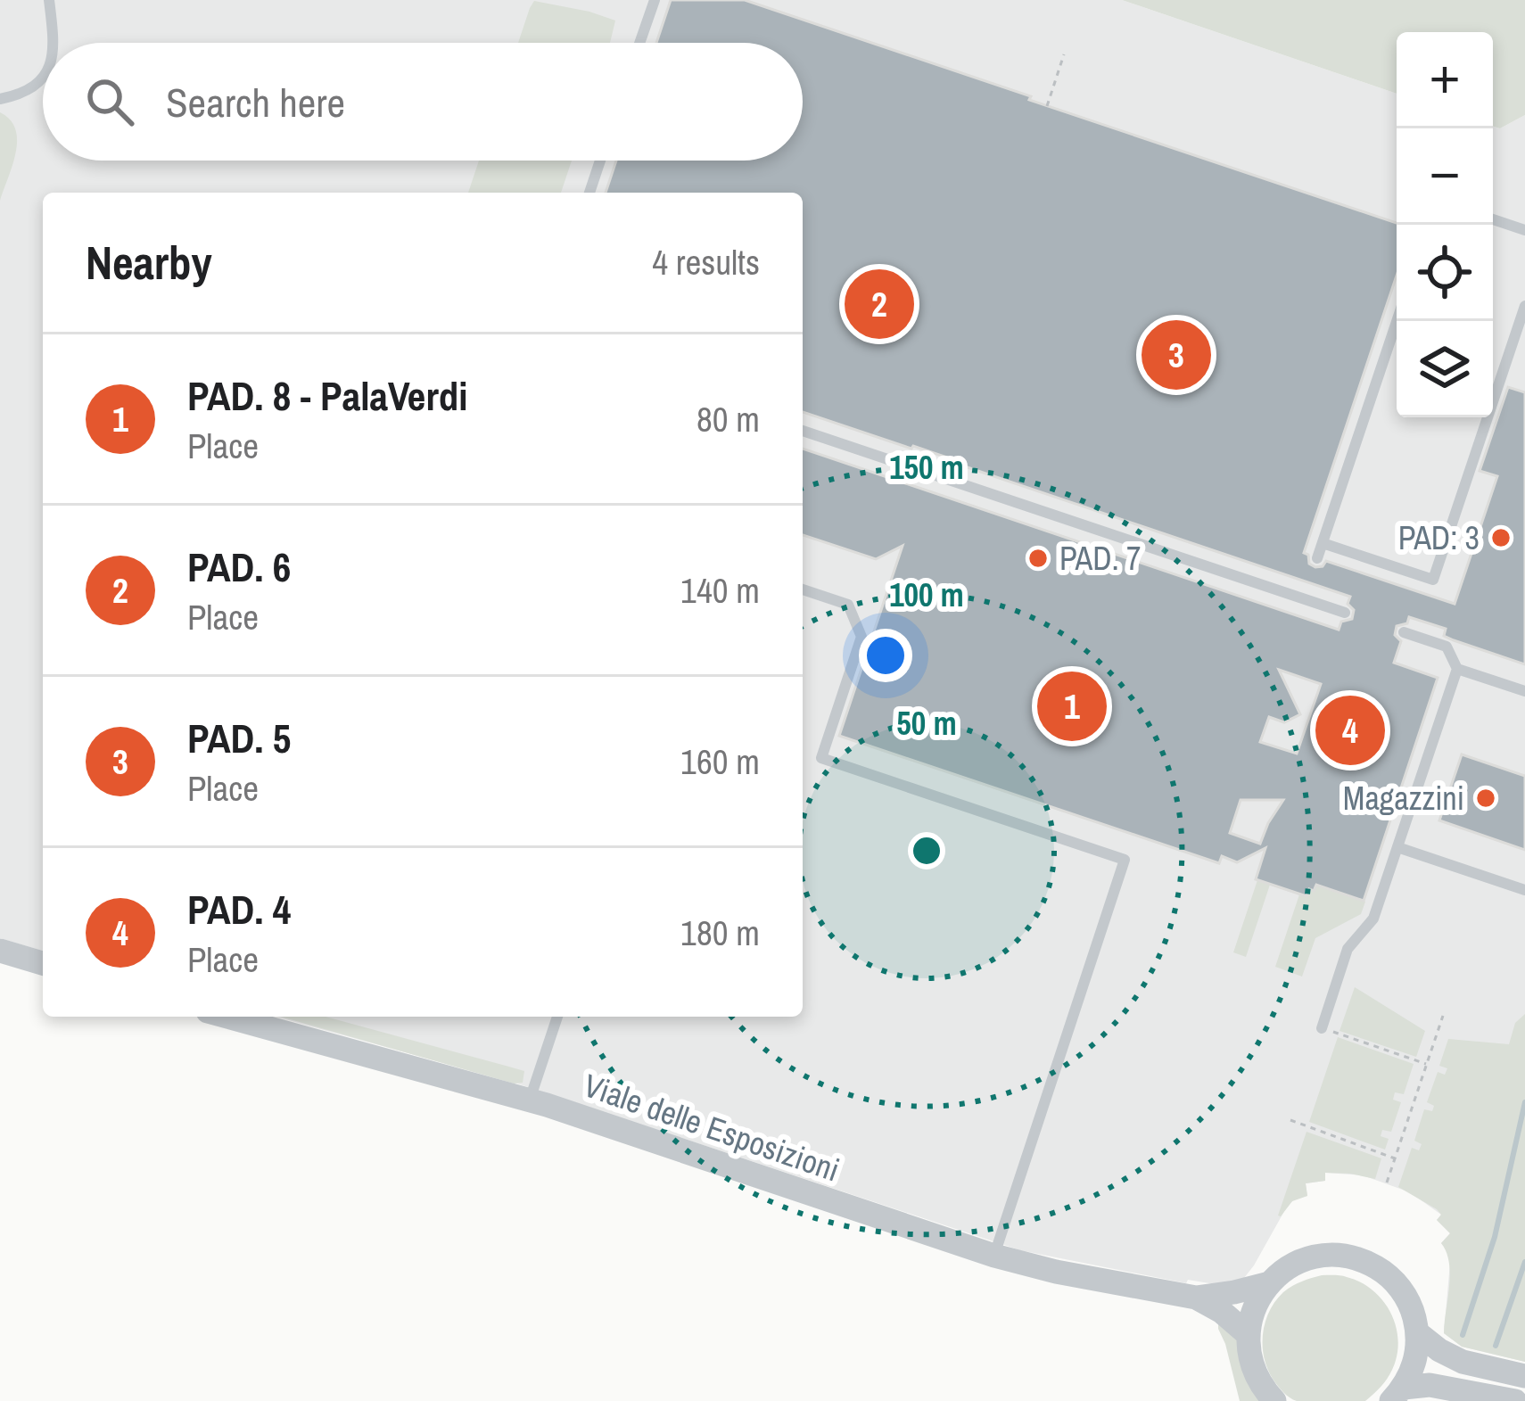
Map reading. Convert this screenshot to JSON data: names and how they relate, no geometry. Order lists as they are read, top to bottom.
{
  "streets": {
    "street": ["Viale delle Esposizioni"]
  },
  "places": ["PAD: 3", "PAD. 7", "Magazzini"],
  "page": {
    "map_buttons": ["+", "−"],
    "search": "Search here",
    "heading": ["Nearby", "4 results"],
    "pins": [
      "2",
      "3",
      "1",
      "4"
    ],
    "list": [
      {
        "mark": "1",
        "name": "PAD. 8 - PalaVerdi",
        "note": "Place",
        "value": "80 m"
      },
      {
        "mark": "2",
        "name": "PAD. 6",
        "note": "Place",
        "value": "140 m"
      },
      {
        "mark": "3",
        "name": "PAD. 5",
        "note": "Place",
        "value": "160 m"
      },
      {
        "mark": "4",
        "name": "PAD. 4",
        "note": "Place",
        "value": "180 m"
      }
    ]
  },
  "rings": ["150 m", "100 m", "50 m"]
}
